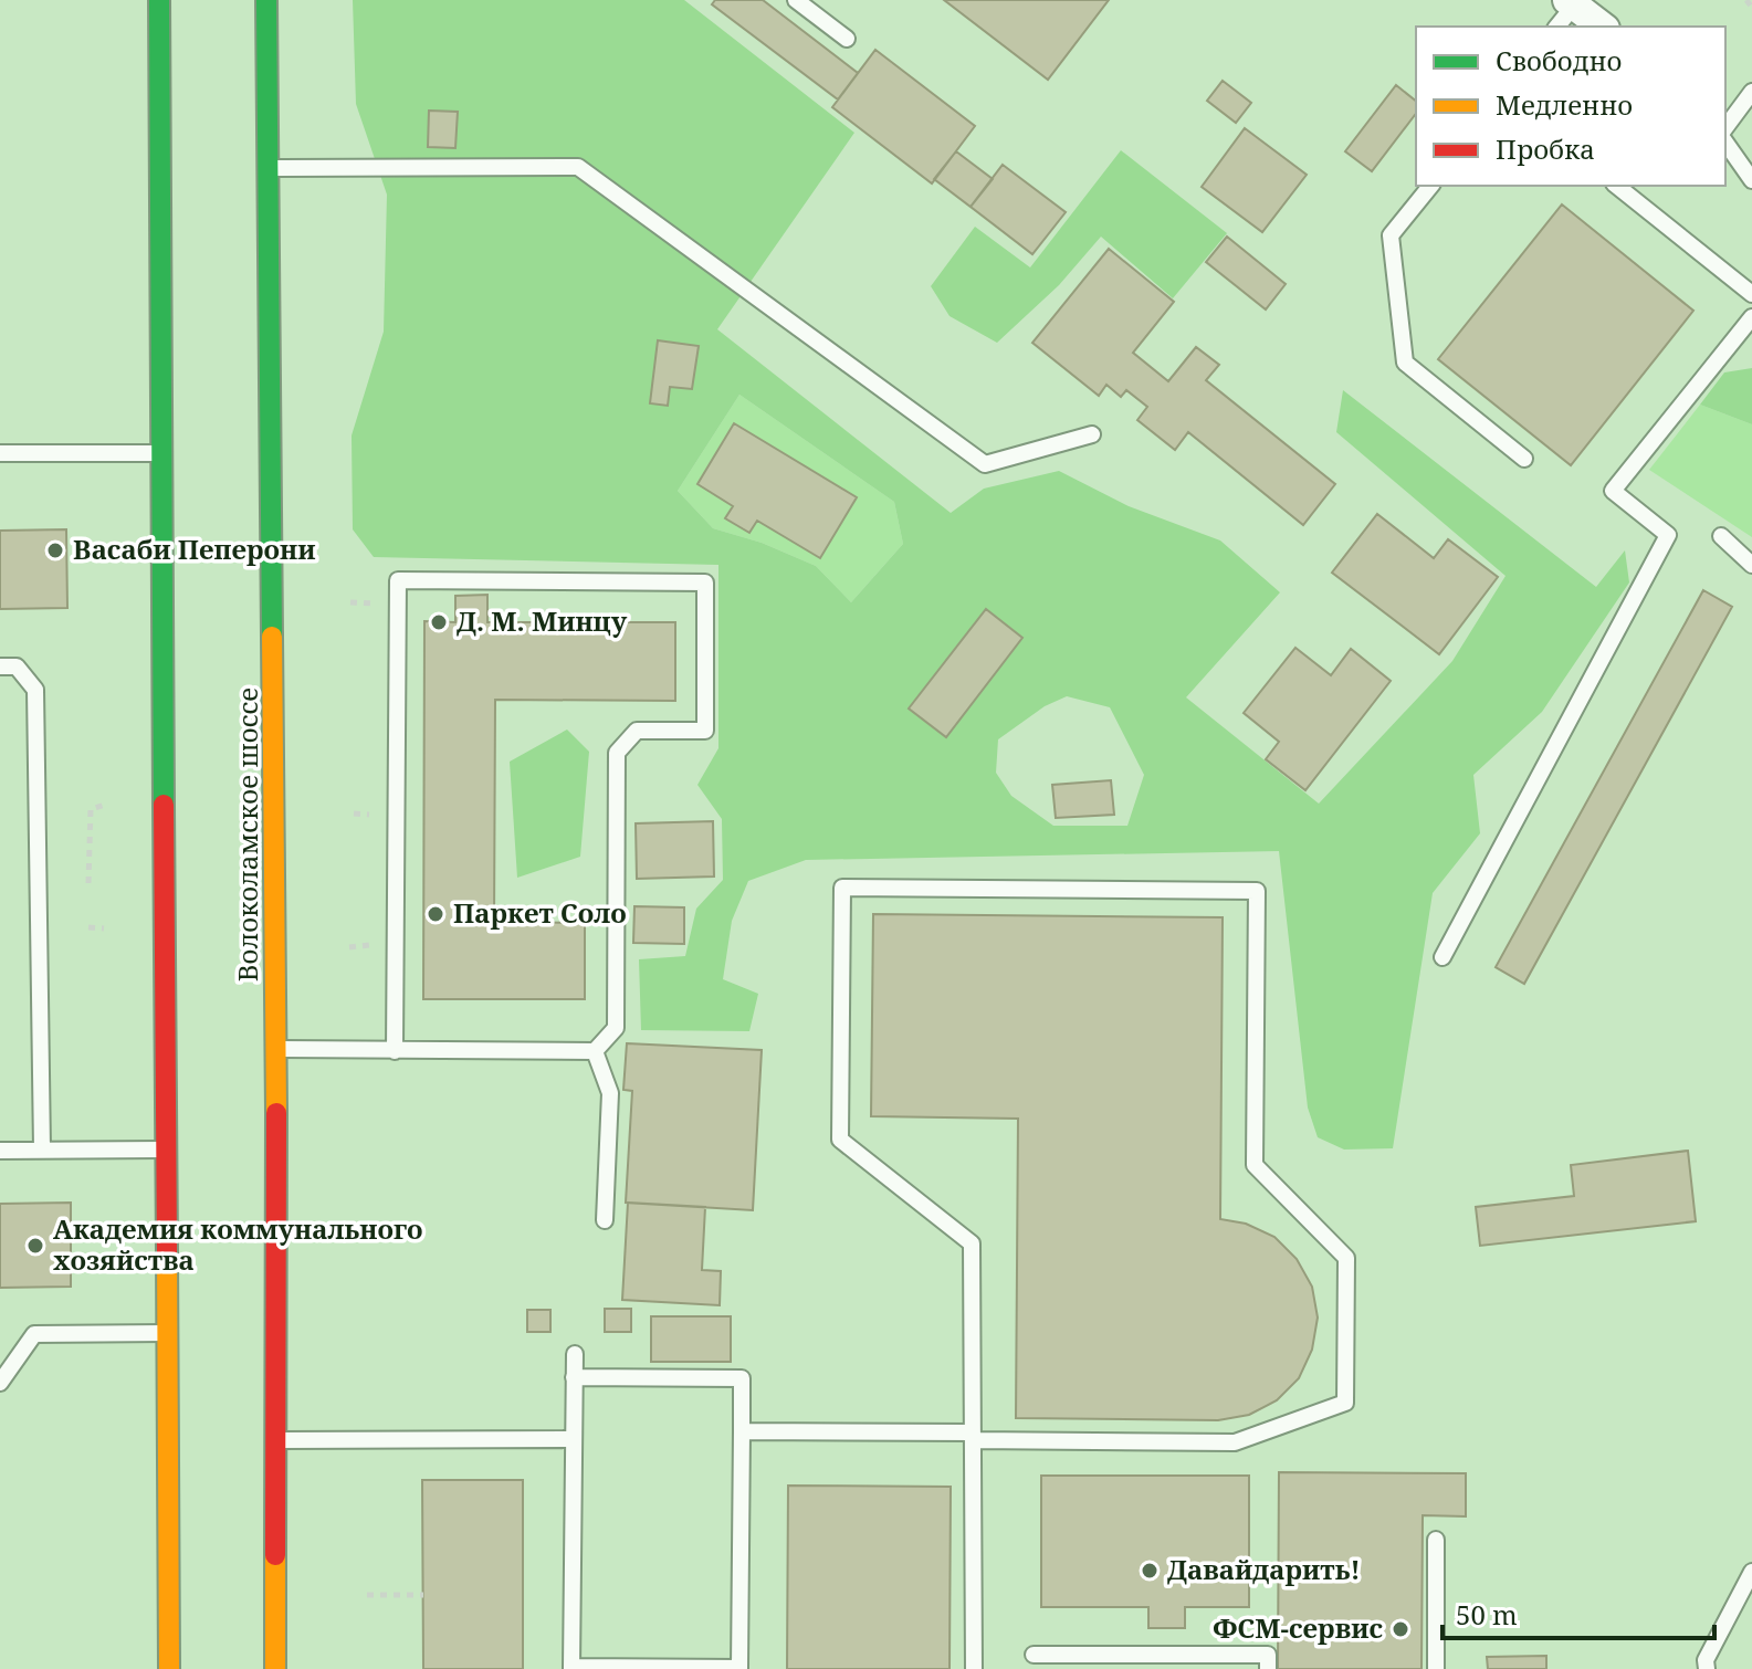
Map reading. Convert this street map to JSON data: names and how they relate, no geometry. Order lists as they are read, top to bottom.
{
  "streets": {
    "main road": ["Волоколамское шоссе"]
  },
  "places": [
    "Васаби Пеперони",
    "Д. М. Минцу",
    "Паркет Соло",
    "Академия коммунального хозяйства",
    "Давайдарить!",
    "ФСМ-сервис"
  ],
  "legend": ["Свободно", "Медленно", "Пробка"],
  "scale_bar": "50 m"
}
